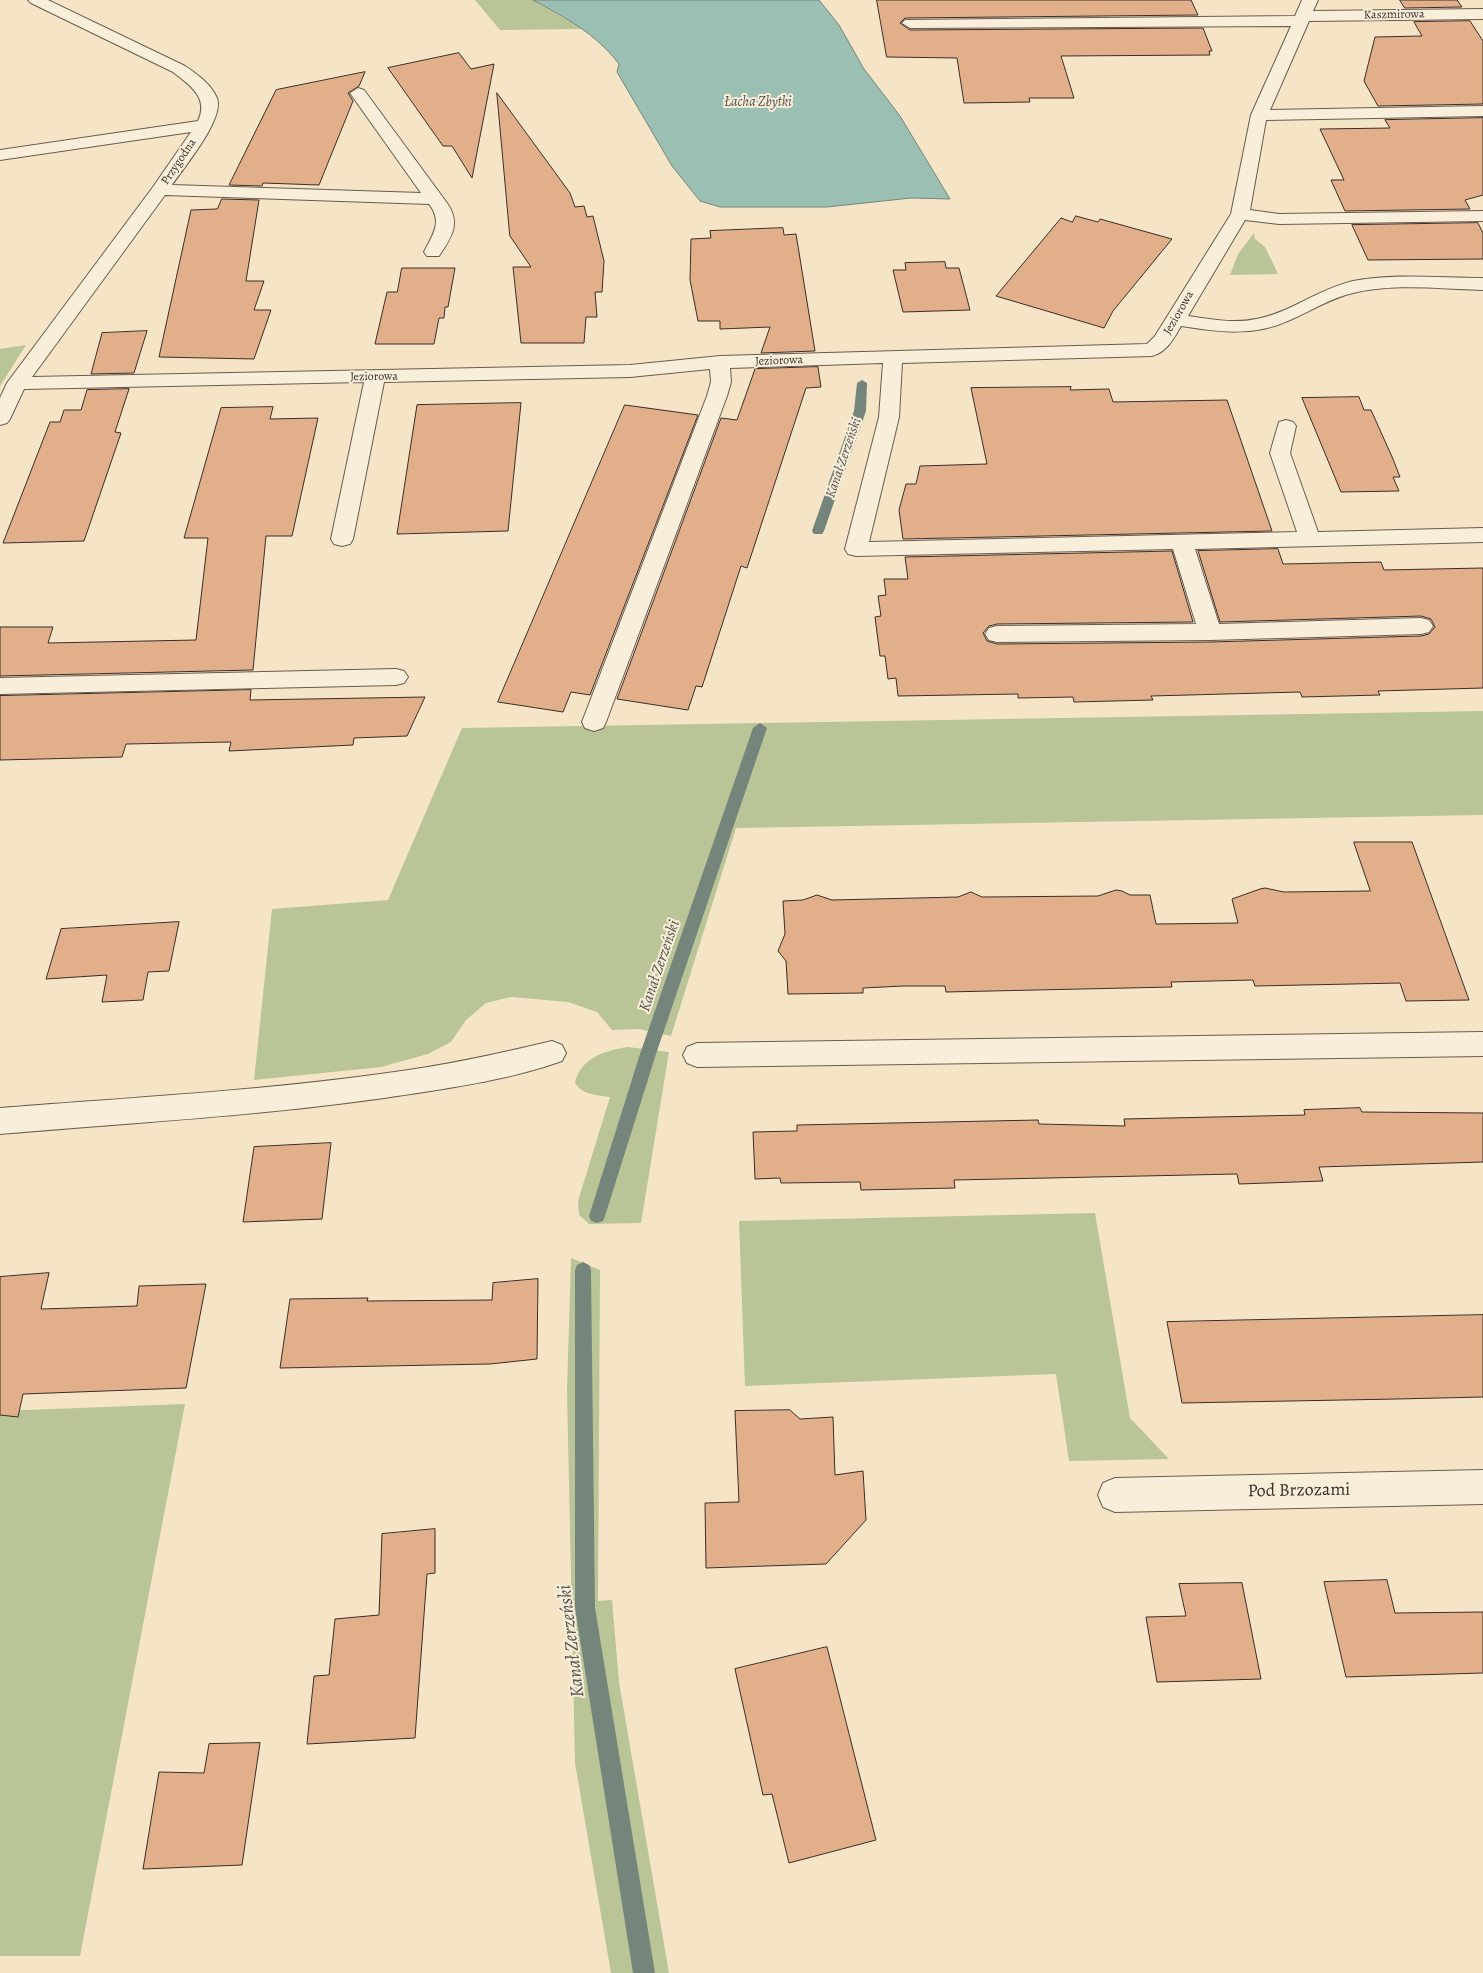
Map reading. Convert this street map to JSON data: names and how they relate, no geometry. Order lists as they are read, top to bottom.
{
  "streets": {
    "street": [
      "Kaszmirowa",
      "Przygodna",
      "Jeziorowa",
      "Pod Brzozami"
    ]
  },
  "crossings": [
    ["Kaszmirowa", "Jeziorowa"],
    ["Przygodna", "Jeziorowa"]
  ],
  "water": ["Łacha Zbytki", "Kanał Zerzeński"]
}
